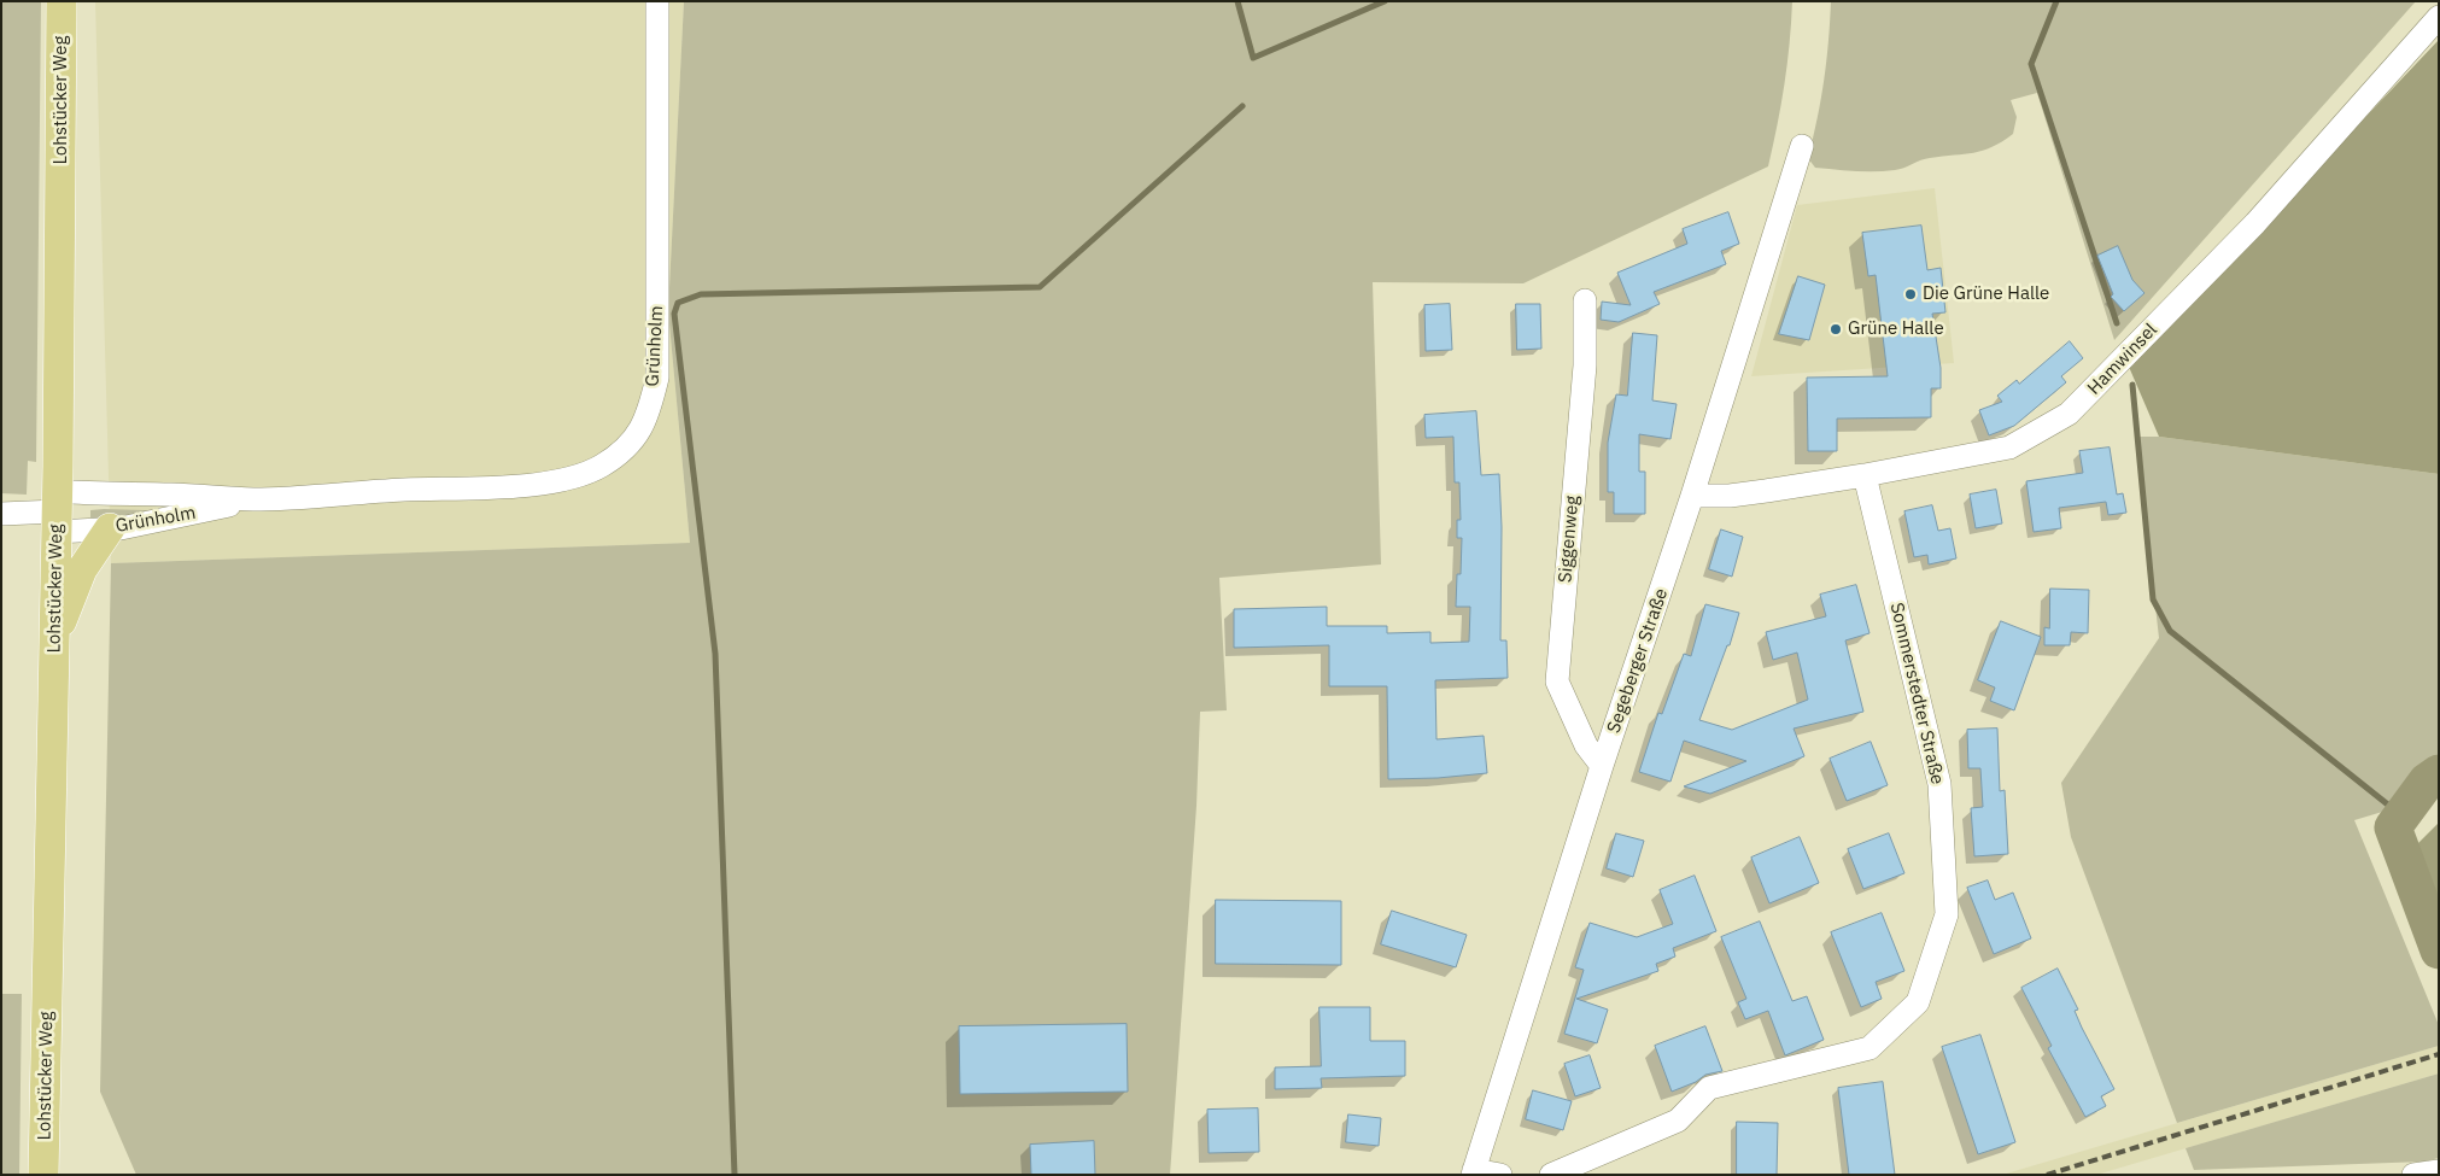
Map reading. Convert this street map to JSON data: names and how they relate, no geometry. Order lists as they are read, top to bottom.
{
  "streets": {
    "main road": ["Lohstücker Weg"],
    "street": [
      "Grünholm",
      "Hamwinsel",
      "Siggenweg",
      "Segeberger Straße",
      "Sommerstedter Straße"
    ]
  },
  "crossings": [
    ["Lohstücker Weg", "Grünholm"],
    ["Hamwinsel", "Segeberger Straße"],
    ["Hamwinsel", "Sommerstedter Straße"],
    ["Siggenweg", "Segeberger Straße"]
  ],
  "places": ["Die Grüne Halle", "Grüne Halle"]
}
